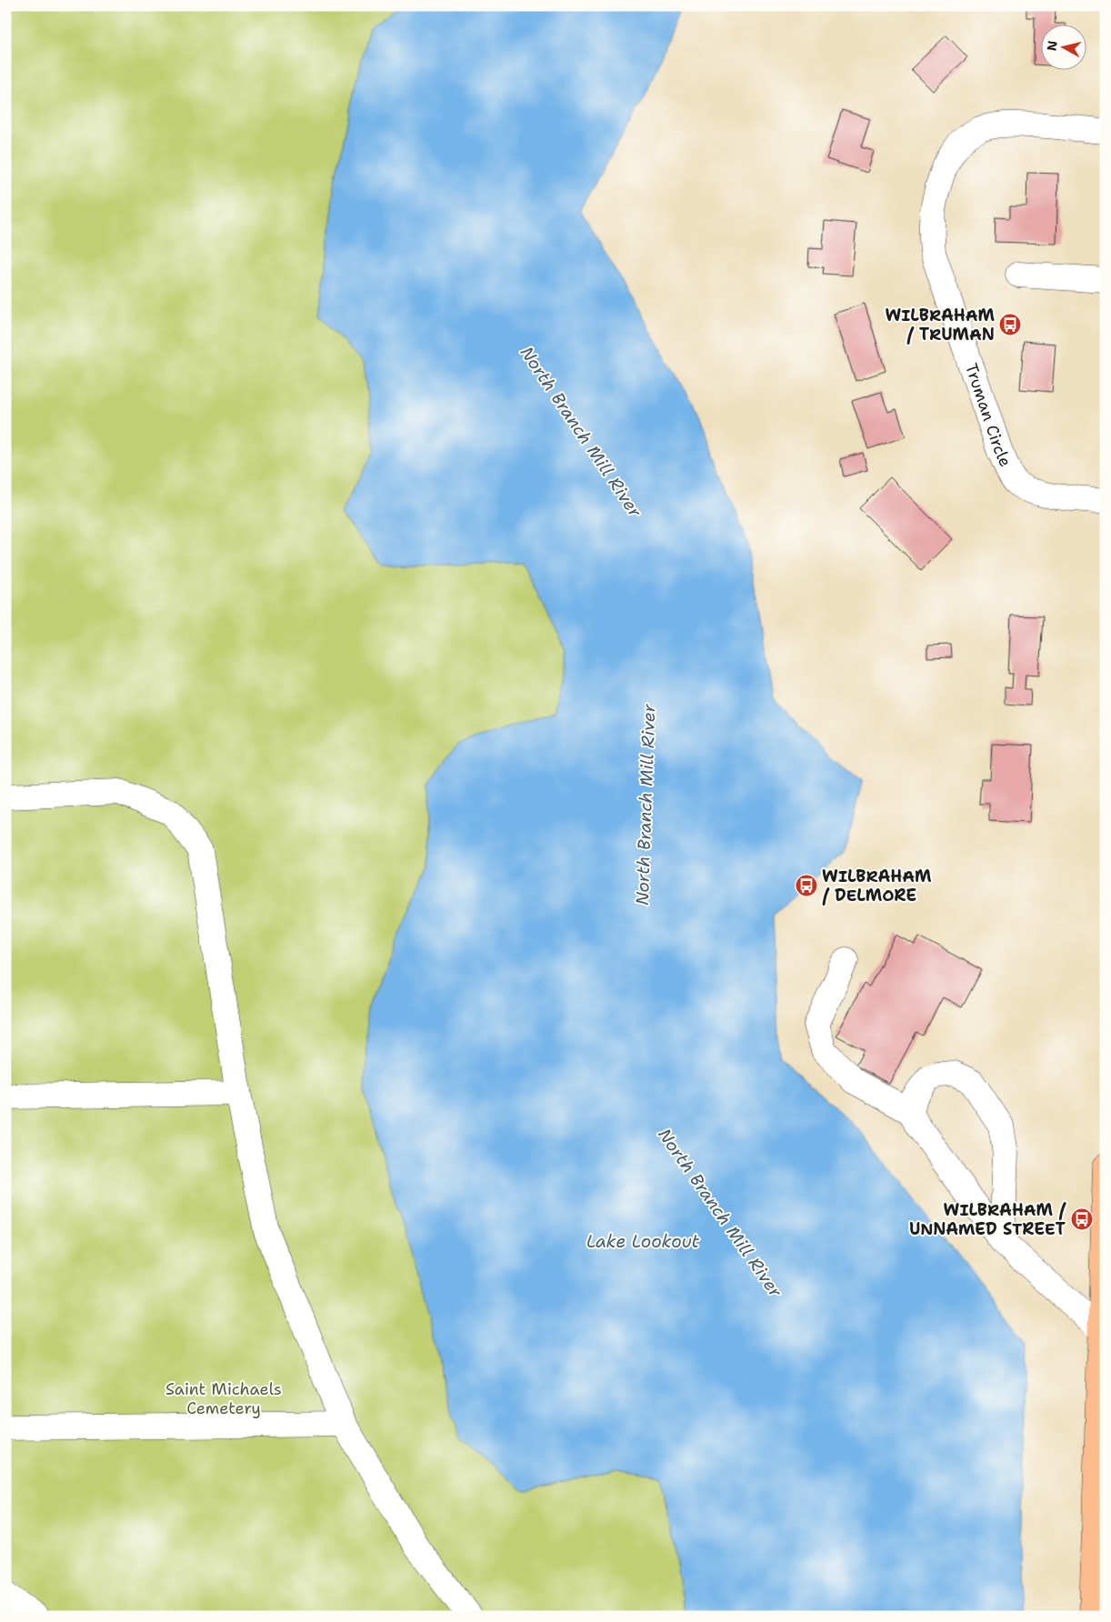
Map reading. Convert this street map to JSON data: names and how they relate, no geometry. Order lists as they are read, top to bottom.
{
  "streets": {
    "street": ["Truman Circle"]
  },
  "water": ["North Branch Mill River", "Lake Lookout"],
  "parks": ["Saint Michaels Cemetery"],
  "places": {
    "bus stop": ["WILBRAHAM / TRUMAN", "WILBRAHAM / DELMORE", "WILBRAHAM / UNNAMED STREET"]
  },
  "north": "left"
}
